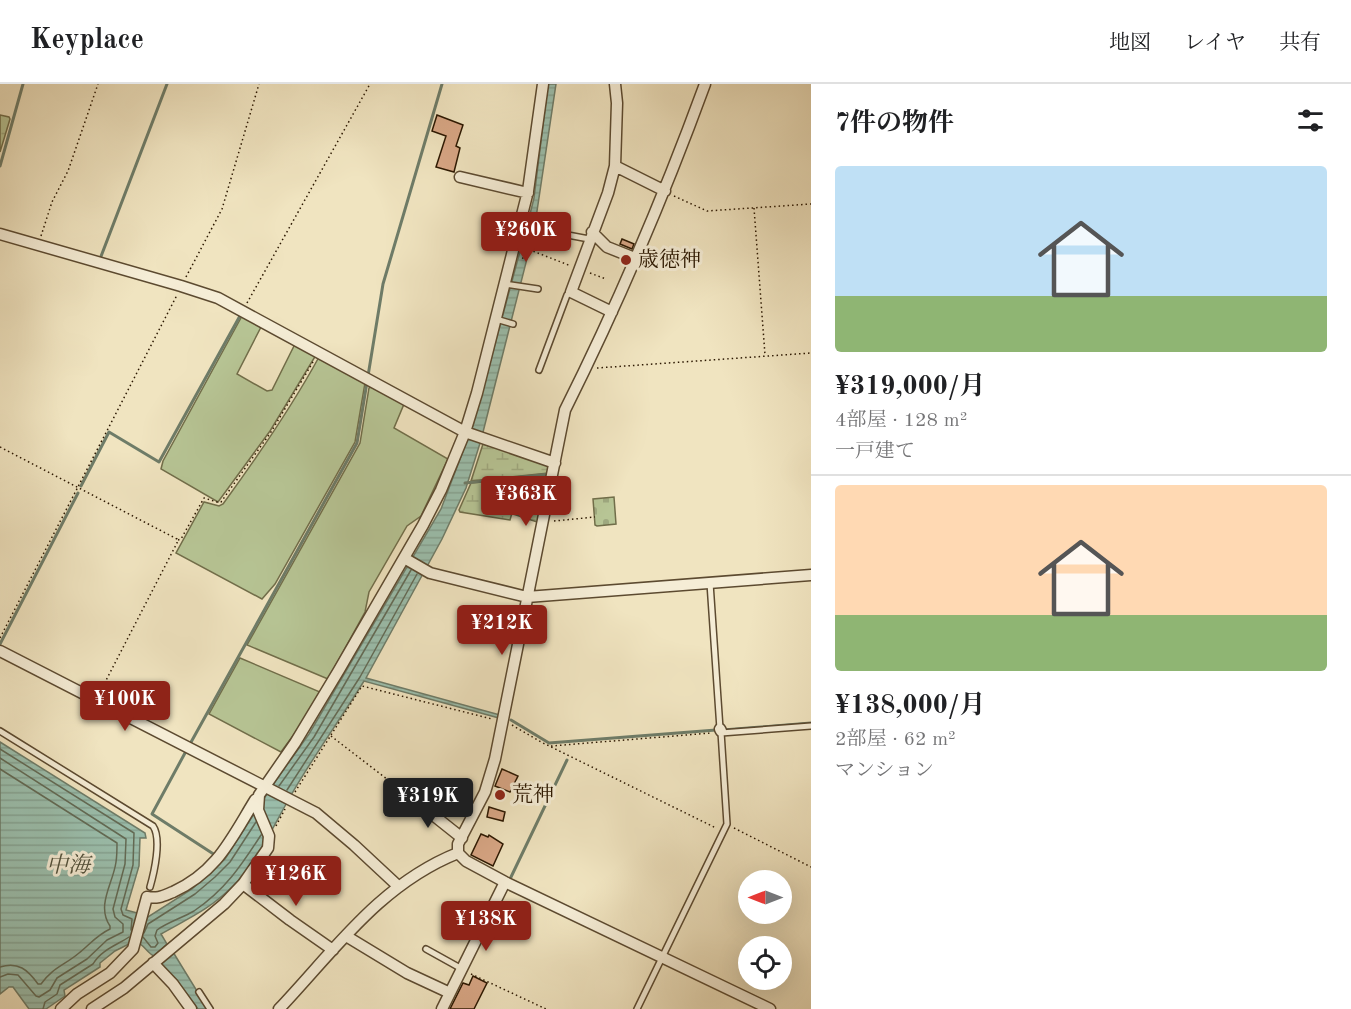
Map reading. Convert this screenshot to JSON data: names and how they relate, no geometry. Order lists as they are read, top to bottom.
{
  "water": ["中海"],
  "places": ["歳徳神", "荒神"],
  "north": "left",
  "page": {
    "header": "Keyplace",
    "nav": ["地図", "レイヤ", "共有"],
    "heading": "7件の物件",
    "list": [
      {
        "name": "¥319,000/月",
        "note": "4部屋 · 128 m² · 一戸建て"
      },
      {
        "name": "¥138,000/月",
        "note": "2部屋 · 62 m² · マンション"
      }
    ],
    "price": [
      "¥260K",
      "¥363K",
      "¥212K",
      "¥100K",
      "¥319K",
      "¥126K",
      "¥138K"
    ]
  }
}
